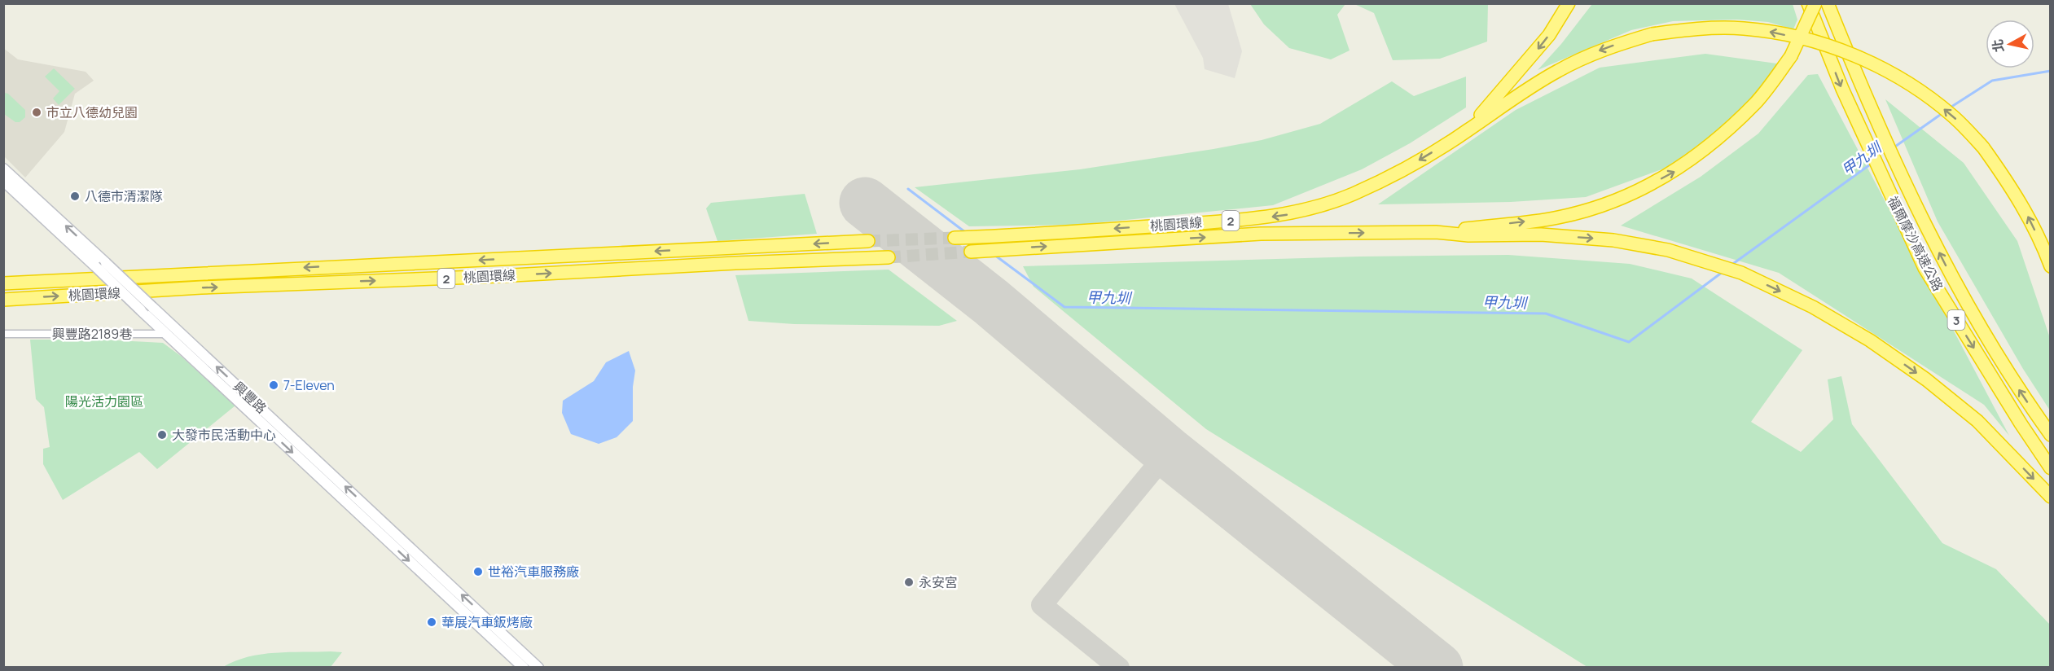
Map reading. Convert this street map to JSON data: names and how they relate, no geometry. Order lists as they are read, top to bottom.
{
  "streets": {
    "highway": [
      "2",
      "桃園環線",
      "福爾摩沙高速公路",
      "3"
    ],
    "main road": ["興豐路"],
    "street": ["興豐路2189巷"]
  },
  "crossings": [
    ["興豐路2189巷", "興豐路"]
  ],
  "water": ["甲九圳"],
  "parks": ["陽光活力園區"],
  "places": [
    "市立八德幼兒園",
    "八德市清潔隊",
    "7-Eleven",
    "大發市民活動中心",
    "世裕汽車服務廠",
    "永安宮",
    "華展汽車鈑烤廠"
  ],
  "north": "left"
}
